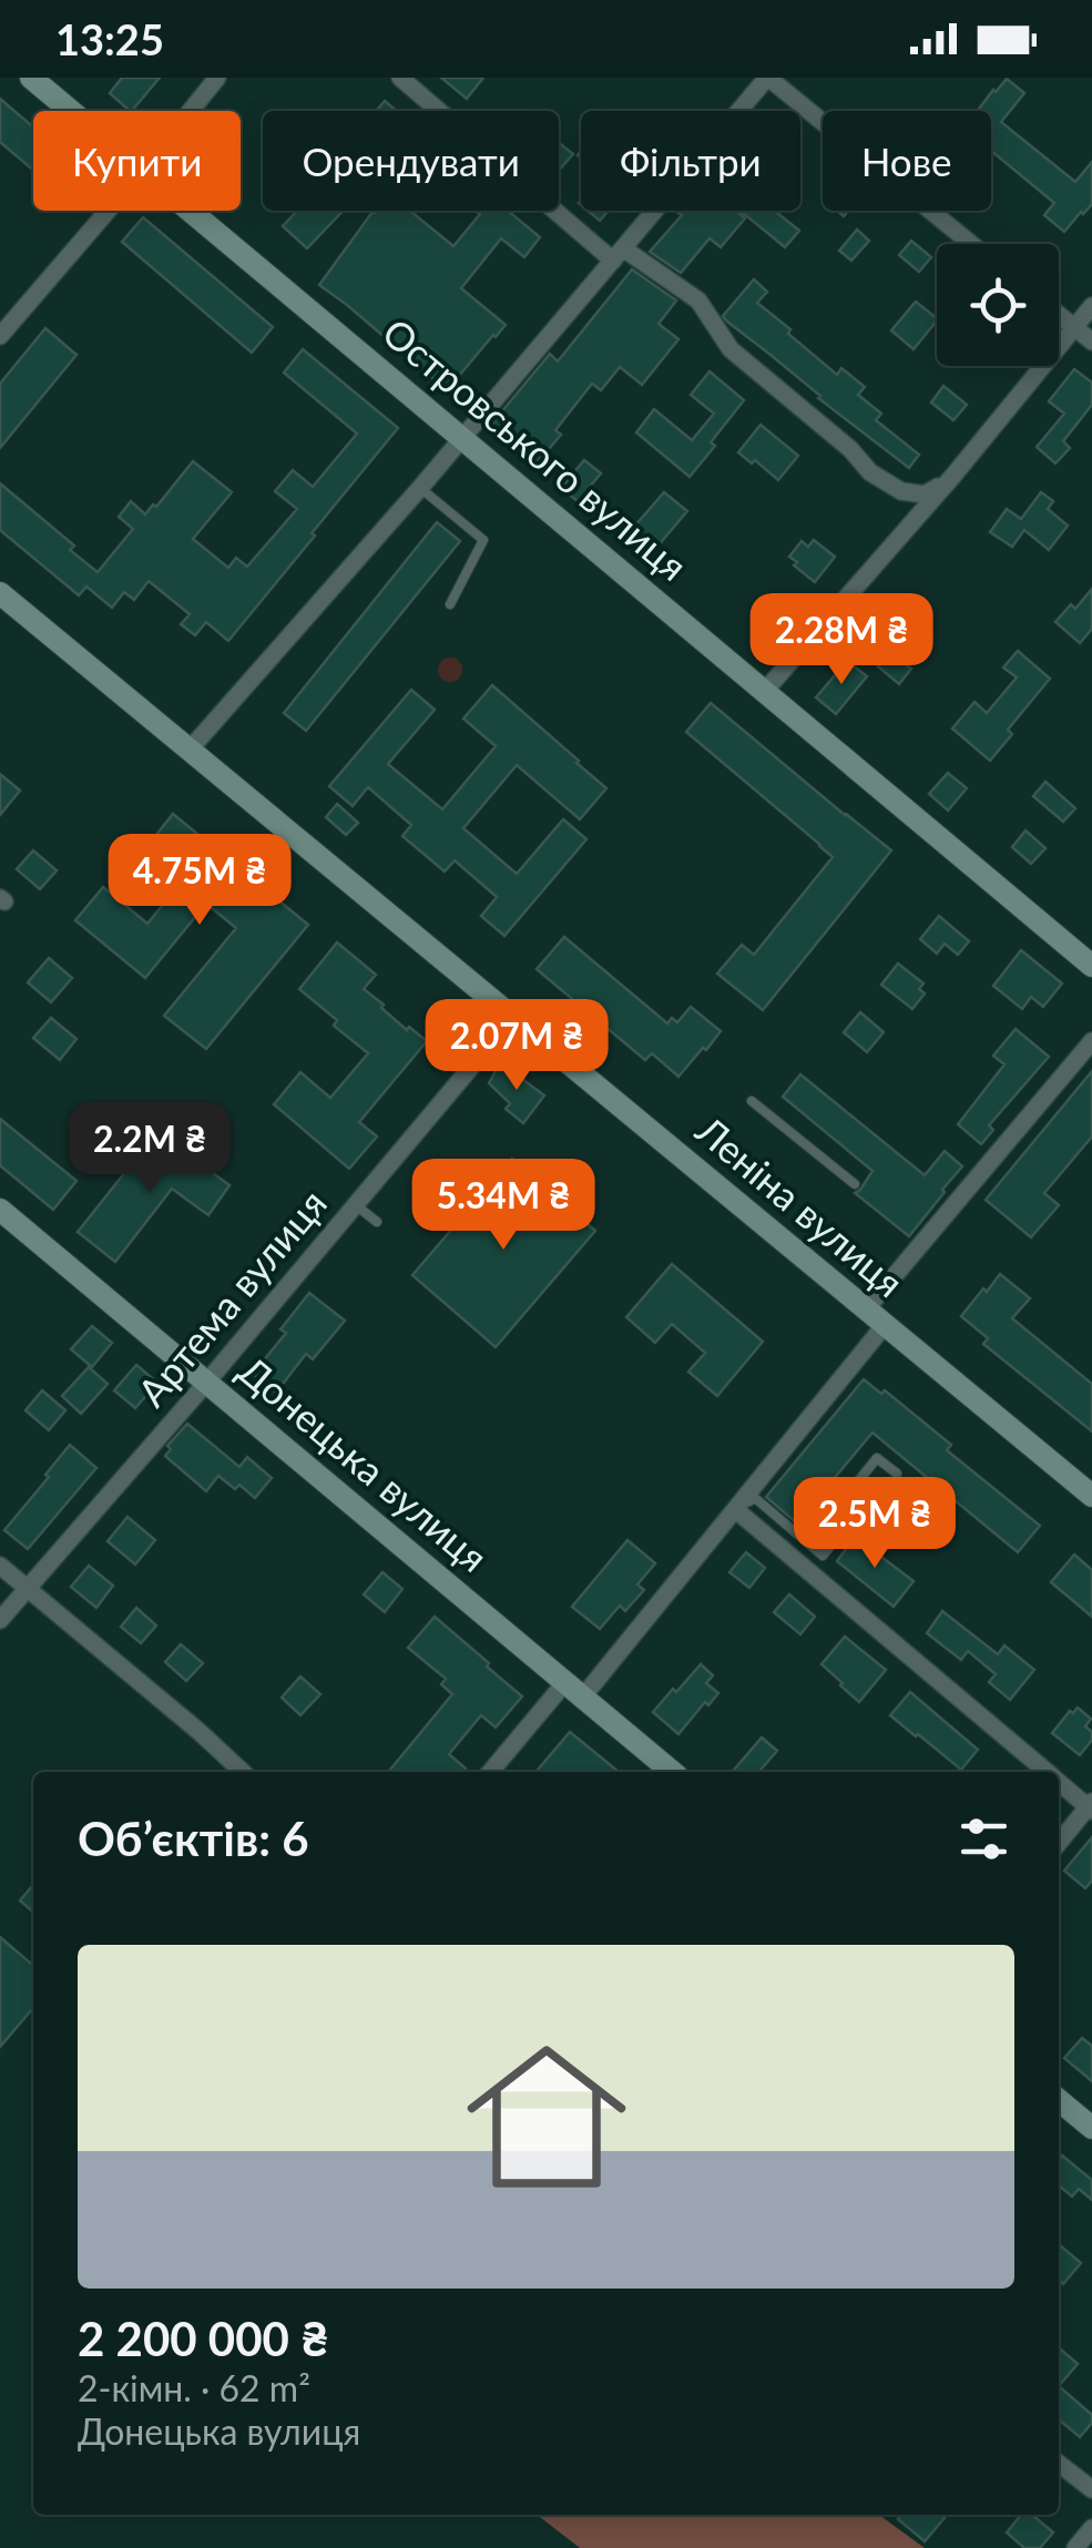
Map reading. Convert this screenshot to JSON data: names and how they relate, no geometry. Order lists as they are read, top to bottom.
{
  "streets": {
    "street": [
      "Островського вулиця",
      "Леніна вулиця",
      "Артема вулиця",
      "Донецька вулиця"
    ]
  },
  "crossings": [
    ["Леніна вулиця", "Артема вулиця"],
    ["Артема вулиця", "Донецька вулиця"]
  ],
  "page": {
    "status": "13:25",
    "chip": [
      "Купити",
      "Орендувати",
      "Фільтри",
      "Нове"
    ],
    "price": [
      "2.28M ₴",
      "4.75M ₴",
      "2.07M ₴",
      "2.2M ₴",
      "5.34M ₴",
      "2.5M ₴"
    ],
    "heading": "Об’єктів: 6",
    "list": [
      {
        "name": "2 200 000 ₴",
        "note": "2-кімн. · 62 m² · Донецька вулиця"
      }
    ]
  }
}
